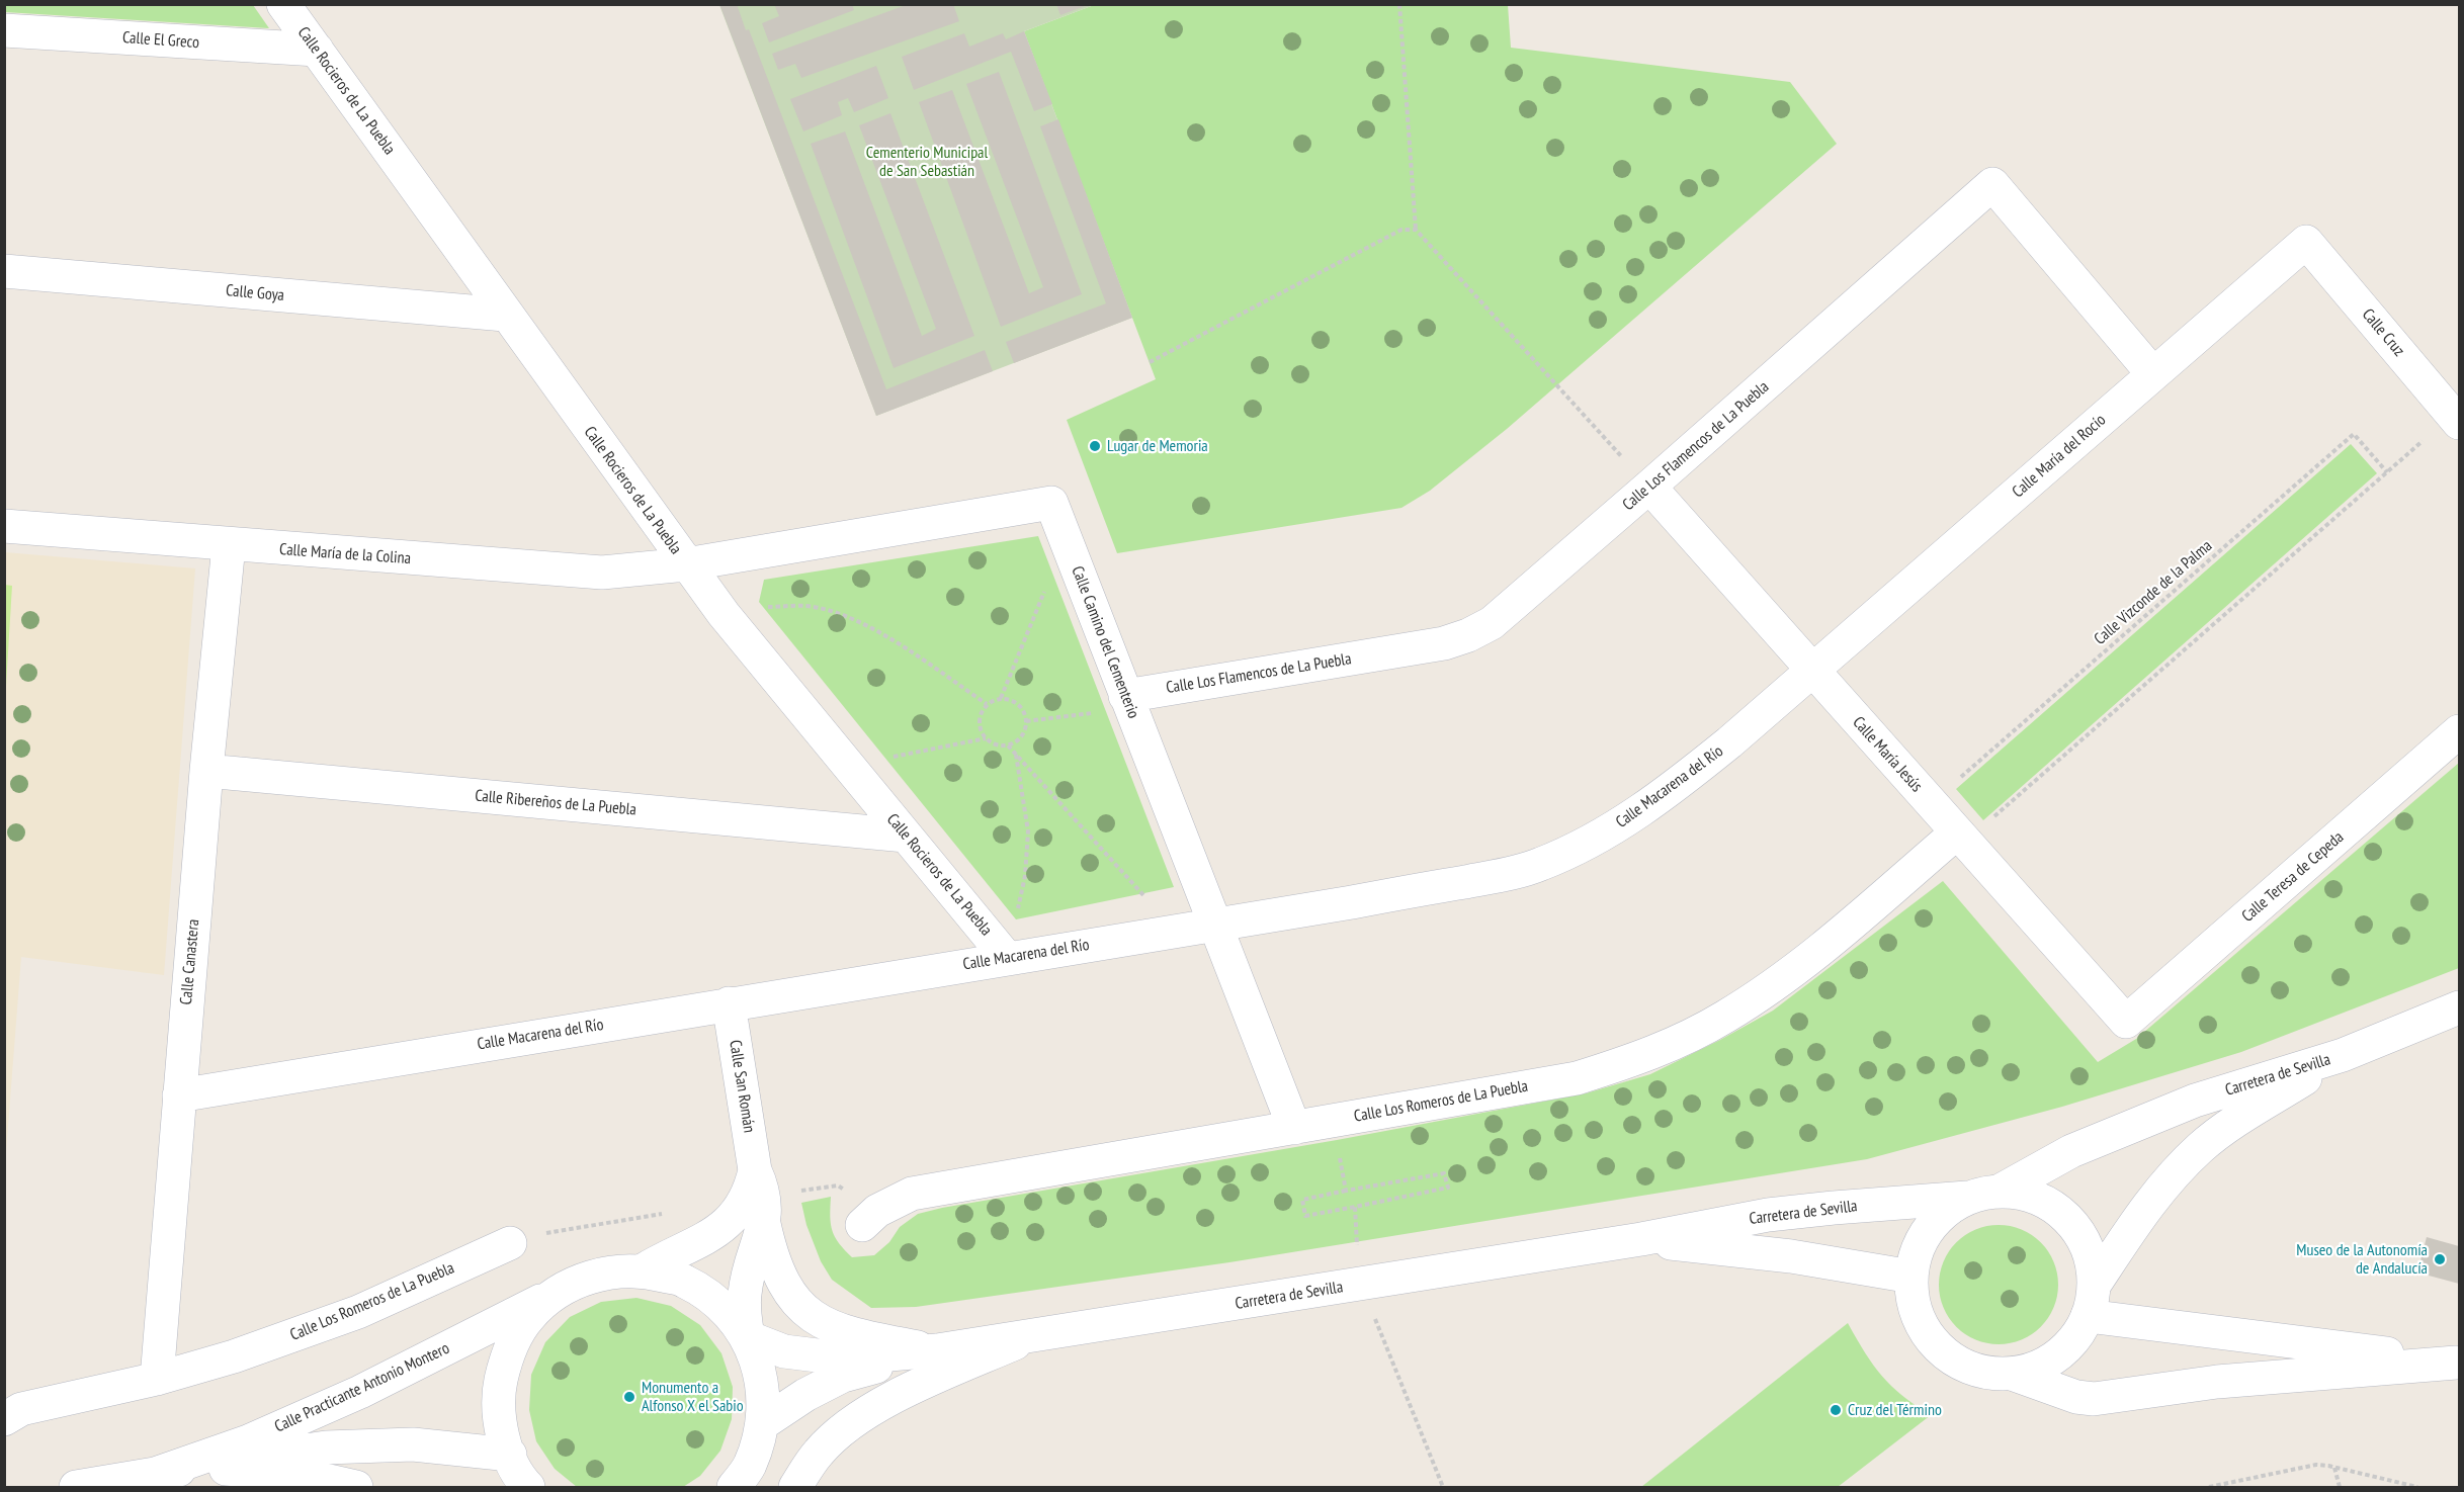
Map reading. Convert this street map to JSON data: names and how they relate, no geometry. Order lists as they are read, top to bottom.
{
  "streets": {
    "street": [
      "Calle El Greco",
      "Calle Rocieros de La Puebla",
      "Calle Goya",
      "Calle Cruz",
      "Calle Los Flamencos de La Puebla",
      "Calle María del Rocío",
      "Calle María de la Colina",
      "Calle Camino del Cementerio",
      "Calle María Jesús",
      "Calle Macarena del Río",
      "Calle Ribereños de La Puebla",
      "Calle Teresa de Cepeda",
      "Calle Canastera",
      "Carretera de Sevilla",
      "Calle San Román",
      "Calle Los Romeros de La Puebla",
      "Calle Practicante Antonio Montero"
    ],
    "path": ["Calle Vizconde de la Palma"]
  },
  "crossings": [
    ["Calle El Greco", "Calle Rocieros de La Puebla"],
    ["Calle Rocieros de La Puebla", "Calle Goya"],
    ["Calle Rocieros de La Puebla", "Calle María de la Colina"],
    ["Calle Rocieros de La Puebla", "Calle Camino del Cementerio"],
    ["Calle Rocieros de La Puebla", "Calle Macarena del Río"],
    ["Calle Rocieros de La Puebla", "Calle Ribereños de La Puebla"],
    ["Calle Cruz", "Calle María del Rocío"],
    ["Calle Los Flamencos de La Puebla", "Calle María del Rocío"],
    ["Calle Los Flamencos de La Puebla", "Calle Camino del Cementerio"],
    ["Calle Los Flamencos de La Puebla", "Calle María Jesús"],
    ["Calle María del Rocío", "Calle María Jesús"],
    ["Calle María del Rocío", "Calle Macarena del Río"],
    ["Calle María de la Colina", "Calle Camino del Cementerio"],
    ["Calle María de la Colina", "Calle Canastera"],
    ["Calle Vizconde de la Palma", "Calle María Jesús"],
    ["Calle Camino del Cementerio", "Calle Macarena del Río"],
    ["Calle Camino del Cementerio", "Calle Los Romeros de La Puebla"],
    ["Calle María Jesús", "Calle Macarena del Río"],
    ["Calle María Jesús", "Calle Teresa de Cepeda"],
    ["Calle María Jesús", "Calle Los Romeros de La Puebla"],
    ["Calle Macarena del Río", "Calle Canastera"],
    ["Calle Macarena del Río", "Calle San Román"],
    ["Calle Ribereños de La Puebla", "Calle Canastera"],
    ["Calle Canastera", "Calle Los Romeros de La Puebla"],
    ["Carretera de Sevilla", "Calle San Román"],
    ["Carretera de Sevilla", "Calle Practicante Antonio Montero"],
    ["Calle San Román", "Calle Practicante Antonio Montero"]
  ],
  "parks": ["Cementerio Municipal de San Sebastián"],
  "places": [
    "Lugar de Memoria",
    "Museo de la Autonomía de Andalucía",
    "Monumento a Alfonso X el Sabio",
    "Cruz del Término"
  ]
}
